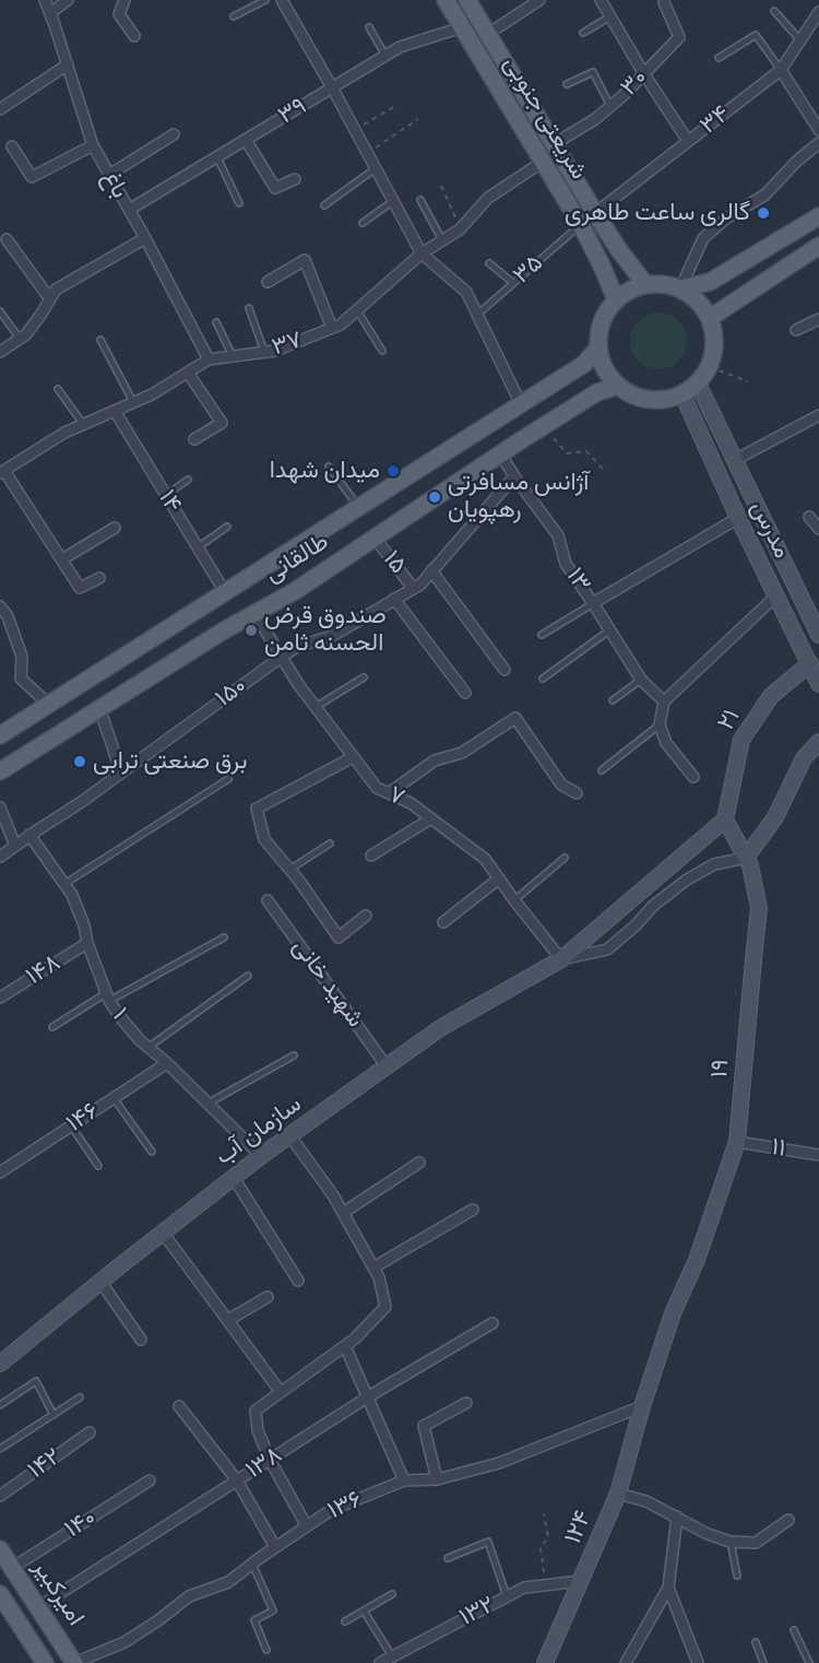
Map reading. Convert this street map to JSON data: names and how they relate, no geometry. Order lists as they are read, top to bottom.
{
  "streets": {
    "main road": ["شریعتی جنوبی", "طالقانی", "امیرکبیر"],
    "street": [
      "۳۰",
      "۳۹",
      "۳۴",
      "باغ",
      "۳۷",
      "۱۴",
      "مدرس",
      "۱۵",
      "۱۳",
      "۱۵۰",
      "۲۱",
      "۷",
      "۱۴۸",
      "شهید خانی",
      "۱",
      "۱۹",
      "۱۴۶",
      "سازمان آب",
      "۱۱",
      "۱۳۸",
      "۱۴۲",
      "۱۳۶",
      "۱۴۰",
      "۱۲۴",
      "۱۳۲"
    ],
    "lane": ["۳۵"]
  },
  "crossings": [
    ["۳۰", "شریعتی جنوبی"],
    ["۳۹", "شریعتی جنوبی"],
    ["۳۹", "باغ"],
    ["شریعتی جنوبی", "۳۴"],
    ["شریعتی جنوبی", "۳۵"],
    ["شریعتی جنوبی", "۳۷"],
    ["شریعتی جنوبی", "مدرس"],
    ["شریعتی جنوبی", "طالقانی"],
    ["باغ", "۳۷"],
    ["۳۷", "۱۴"],
    ["۱۴", "طالقانی"],
    ["مدرس", "طالقانی"],
    ["مدرس", "۲۱"],
    ["طالقانی", "۱۵"],
    ["طالقانی", "۱۳"],
    ["طالقانی", "۷"],
    ["۱۵", "۱۵۰"],
    ["۱۳", "۱۵۰"],
    ["۱۵۰", "۷"],
    ["۱۵۰", "۱"],
    ["۲۱", "۱۹"],
    ["۲۱", "سازمان آب"],
    ["۷", "سازمان آب"],
    ["۱۴۸", "۱"],
    ["شهید خانی", "سازمان آب"],
    ["۱", "۱۴۶"],
    ["۱", "سازمان آب"],
    ["۱۹", "سازمان آب"],
    ["۱۹", "۱۱"],
    ["۱۹", "۱۳۶"],
    ["۱۹", "۱۲۴"],
    ["۱۳۸", "امیرکبیر"],
    ["۱۳۶", "۱۲۴"],
    ["۱۳۶", "امیرکبیر"],
    ["۱۴۰", "امیرکبیر"],
    ["۱۲۴", "۱۳۲"]
  ],
  "places": [
    "گالری ساعت طاهری",
    "میدان شهدا",
    "آژانس مسافرتی رهپویان",
    "صندوق قرض الحسنه ثامن",
    "برق صنعتی ترابی"
  ]
}
